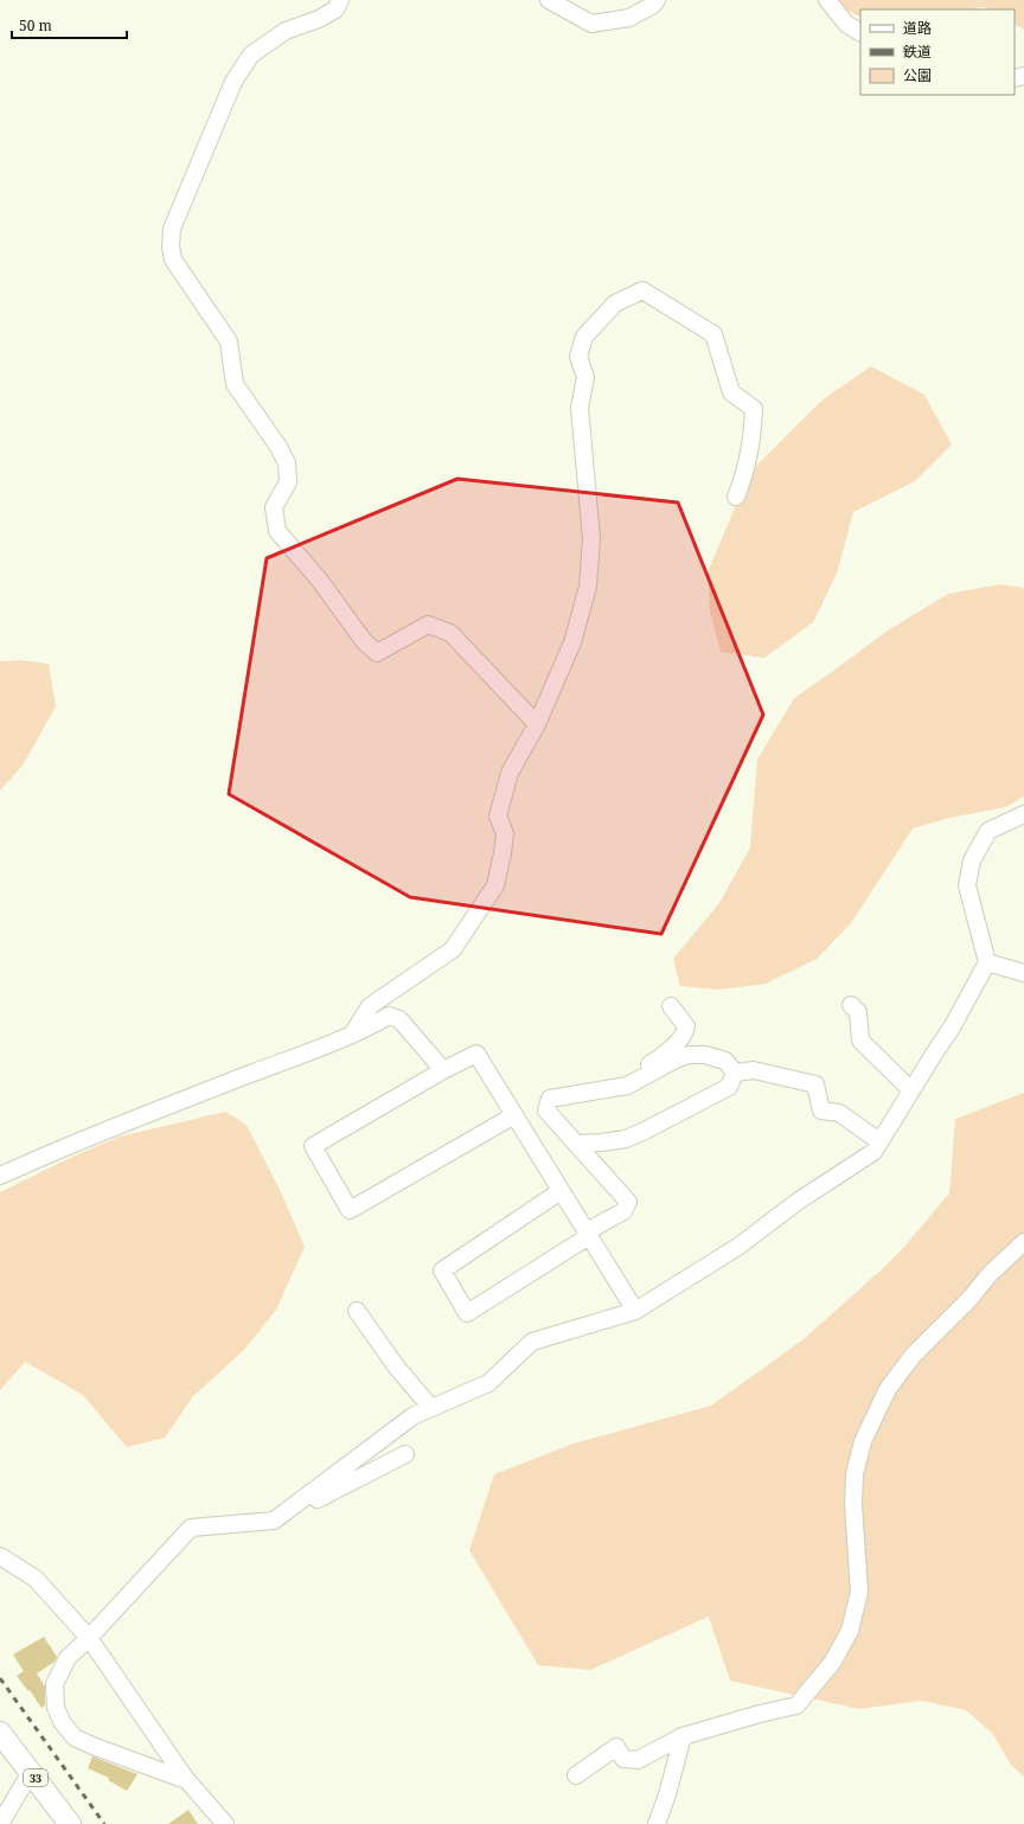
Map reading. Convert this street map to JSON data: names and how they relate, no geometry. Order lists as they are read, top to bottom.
{
  "streets": {
    "main road": ["33"]
  },
  "legend": ["道路", "鉄道", "公園"],
  "scale_bar": "50 m"
}
